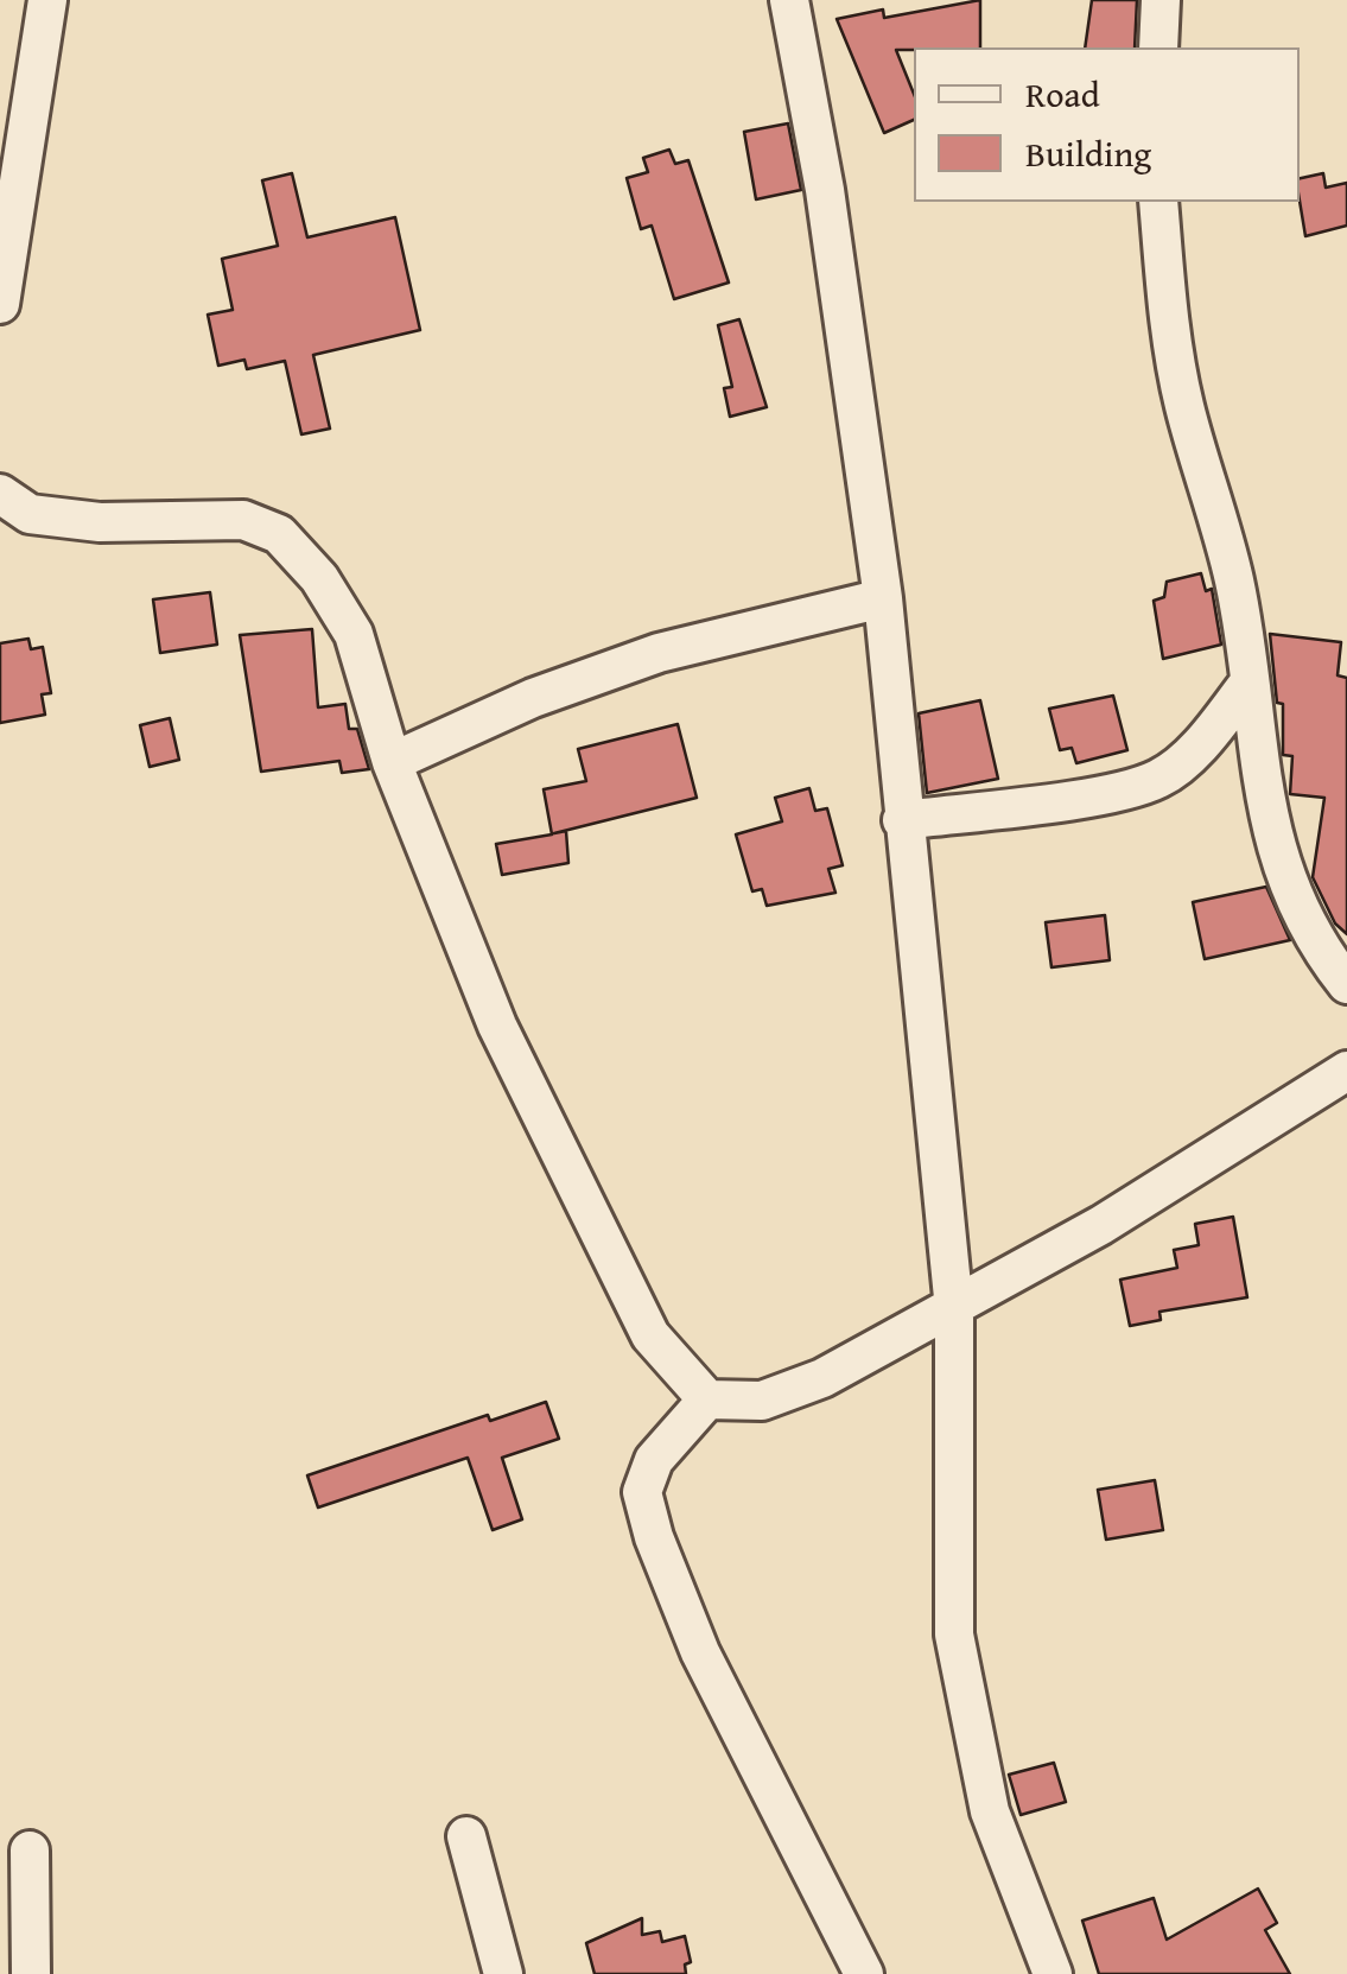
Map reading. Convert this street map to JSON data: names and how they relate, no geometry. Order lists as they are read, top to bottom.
{
  "legend": ["Road", "Building"]
}
